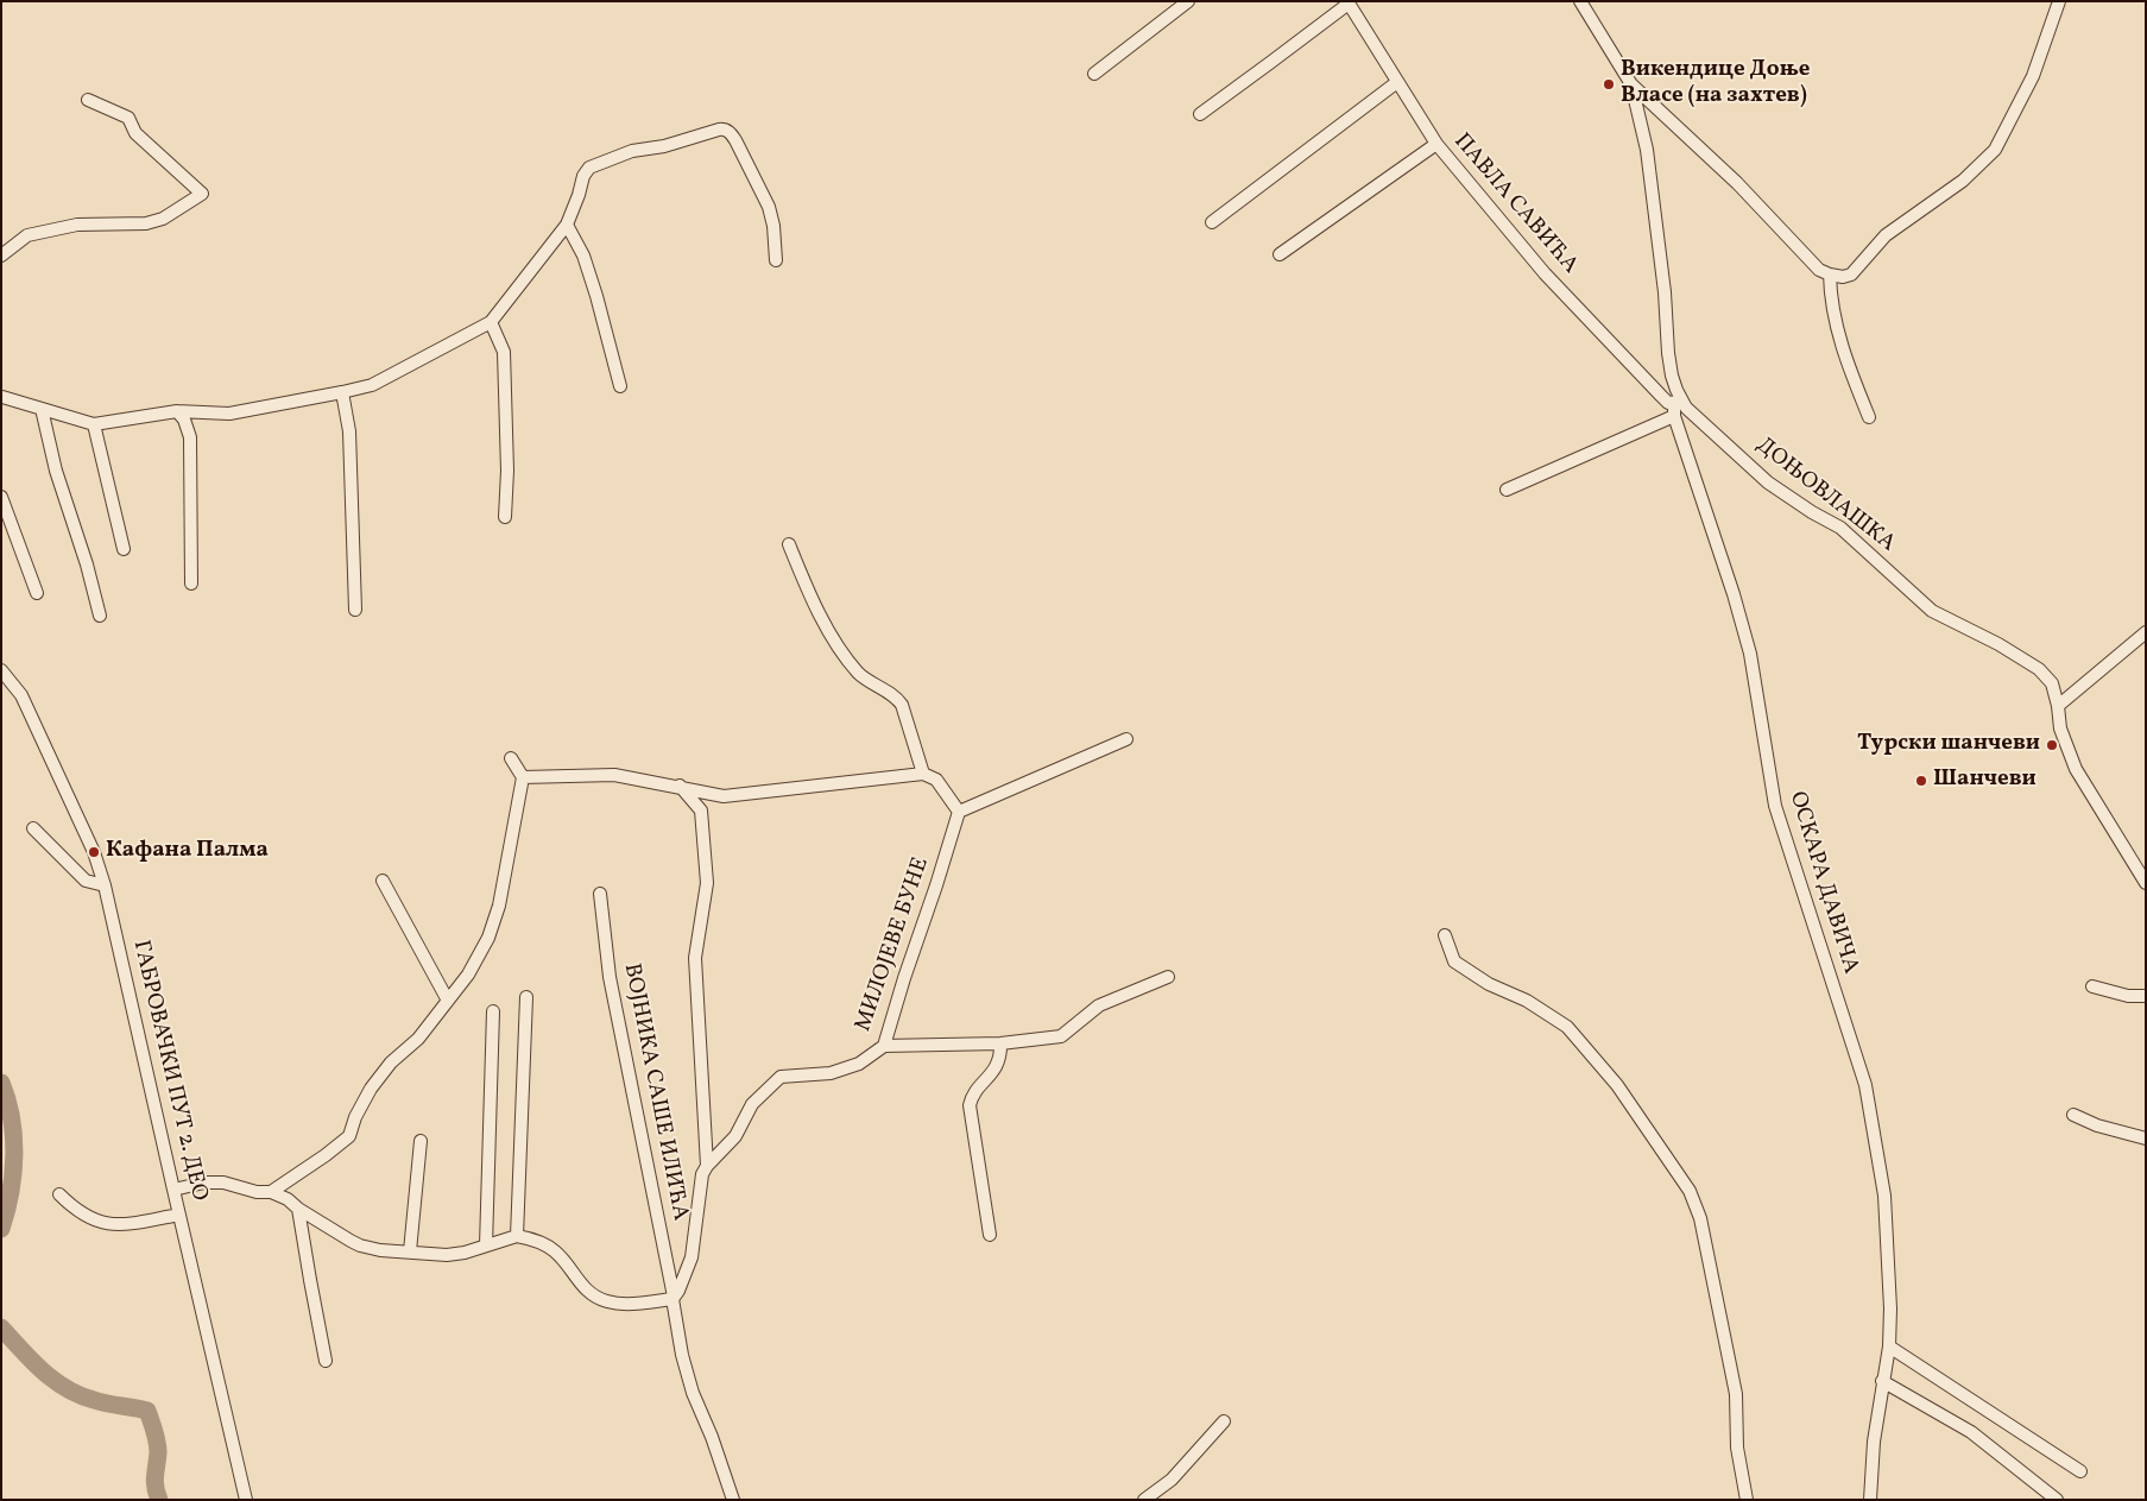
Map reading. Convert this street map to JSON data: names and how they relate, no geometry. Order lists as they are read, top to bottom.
{
  "streets": {
    "street": [
      "ПАВЛА САВИЋА",
      "ДОЊОВЛАШКА",
      "ОСКАРА ДАВИЧА",
      "МИЛОЈЕВЕ БУНЕ",
      "ГАБРОВАЧКИ ПУТ 2. ДЕО",
      "ВОЈНИКА САШЕ ИЛИЋА"
    ]
  },
  "crossings": [
    ["ПАВЛА САВИЋА", "ДОЊОВЛАШКА"],
    ["ПАВЛА САВИЋА", "ОСКАРА ДАВИЧА"],
    ["ДОЊОВЛАШКА", "ОСКАРА ДАВИЧА"],
    ["МИЛОЈЕВЕ БУНЕ", "ВОЈНИКА САШЕ ИЛИЋА"]
  ],
  "places": [
    "Викендице Доње Власе (на захтев)",
    "Турски шанчеви",
    "Шанчеви",
    "Кафана Палма"
  ]
}
